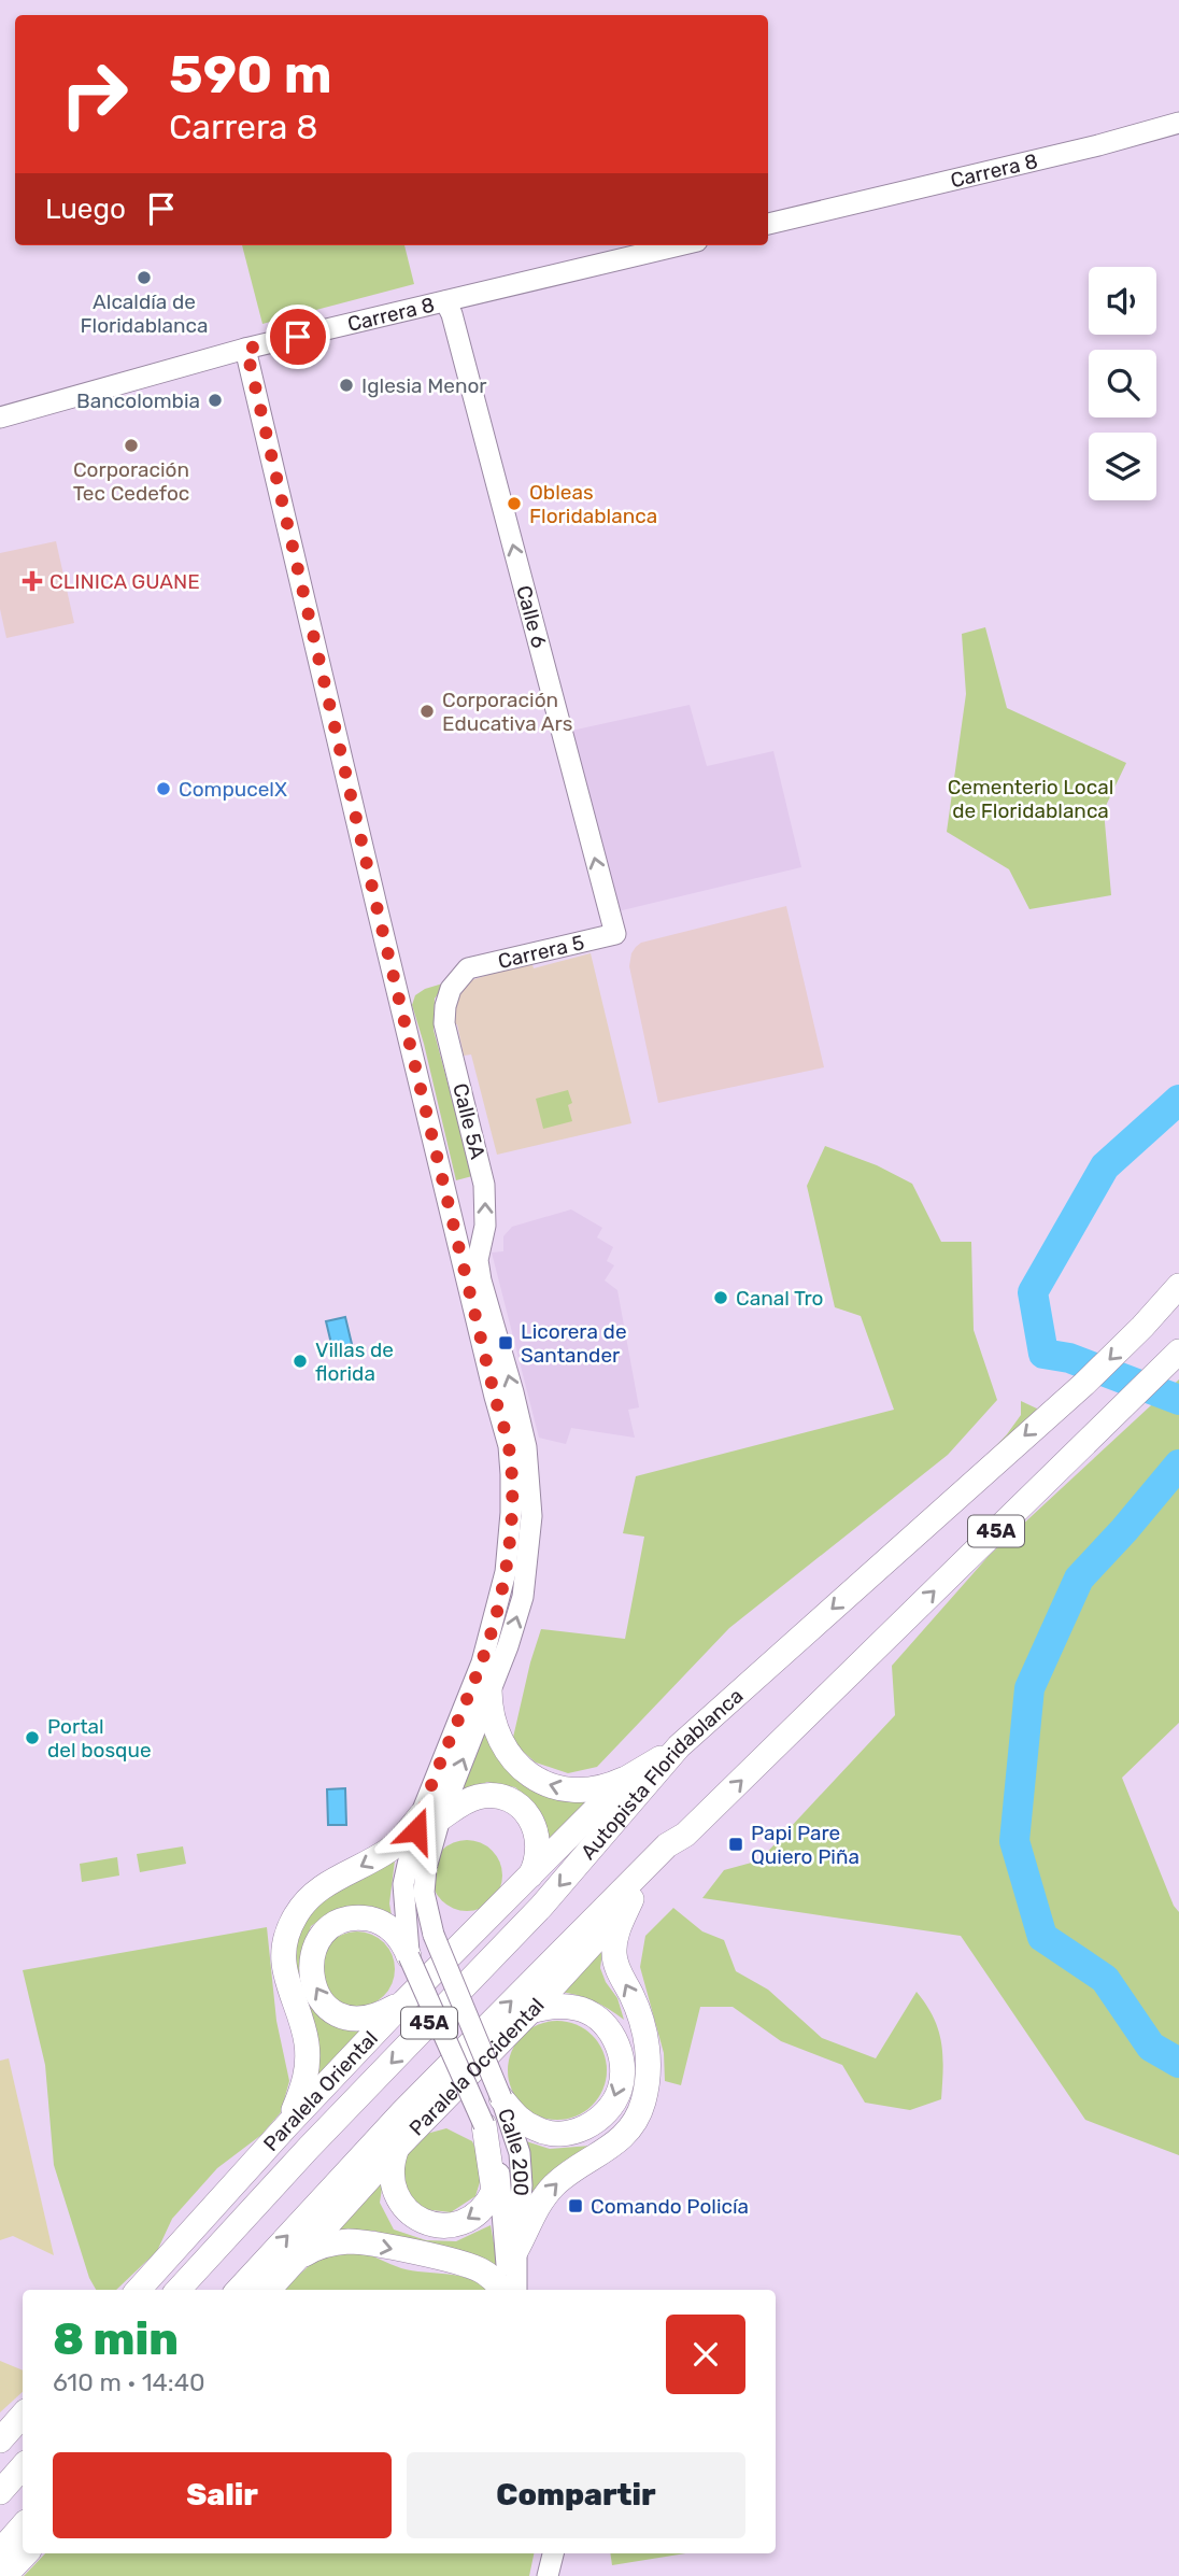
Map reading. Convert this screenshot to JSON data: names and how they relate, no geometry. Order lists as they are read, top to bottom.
{
  "streets": {
    "highway": [
      "45A",
      "Autopista Floridablanca",
      "Paralela Occidental",
      "Paralela Oriental"
    ],
    "main road": [
      "Carrera 8",
      "Calle 6",
      "Carrera 5",
      "Calle 5A",
      "Calle 200"
    ]
  },
  "crossings": [
    ["Carrera 8", "Calle 6"],
    ["Calle 6", "Carrera 5"],
    ["Carrera 5", "Calle 5A"],
    ["Calle 5A", "Calle 200"],
    ["45A", "Paralela Occidental"],
    ["Autopista Floridablanca", "Paralela Oriental"]
  ],
  "one_way": ["Calle 6"],
  "parks": ["Cementerio Local de Floridablanca"],
  "places": {
    "other": [
      "Alcaldía de Floridablanca",
      "Iglesia Menor",
      "Bancolombia",
      "Corporación Tec Cedefoc",
      "Obleas Floridablanca",
      "Corporación Educativa Ars",
      "CompucelX",
      "Canal Tro",
      "Villas de florida",
      "Portal del bosque"
    ],
    "health": ["CLINICA GUANE"],
    "transit": ["Licorera de Santander", "Papi Pare Quiero Piña", "Comando Policía"]
  },
  "page": {
    "turn": ["590 m", "Carrera 8"],
    "then": "Luego",
    "heading": ["8 min", "610 m · 14:40"],
    "buttons": ["Salir", "Compartir"]
  }
}
